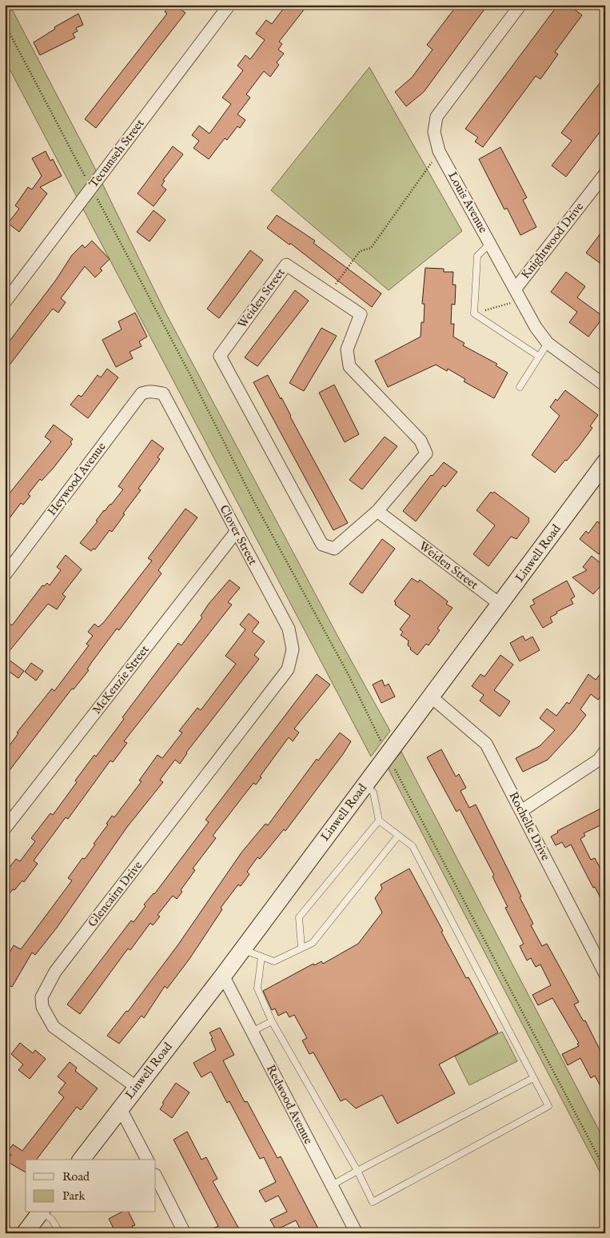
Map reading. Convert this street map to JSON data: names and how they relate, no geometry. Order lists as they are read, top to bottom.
{
  "streets": {
    "main road": ["Linwell Road"],
    "street": [
      "Tecumseh Street",
      "Louis Avenue",
      "Knightwood Drive",
      "Weiden Street",
      "Heywood Avenue",
      "Clover Street",
      "McKenzie Street",
      "Rochelle Drive",
      "Glencairn Drive",
      "Redwood Avenue"
    ]
  },
  "crossings": [
    ["Louis Avenue", "Knightwood Drive"],
    ["Weiden Street", "Linwell Road"],
    ["Heywood Avenue", "Clover Street"],
    ["Clover Street", "McKenzie Street"],
    ["Clover Street", "Glencairn Drive"],
    ["Linwell Road", "Rochelle Drive"],
    ["Linwell Road", "Glencairn Drive"],
    ["Linwell Road", "Redwood Avenue"]
  ],
  "legend": ["Road", "Park"]
}
